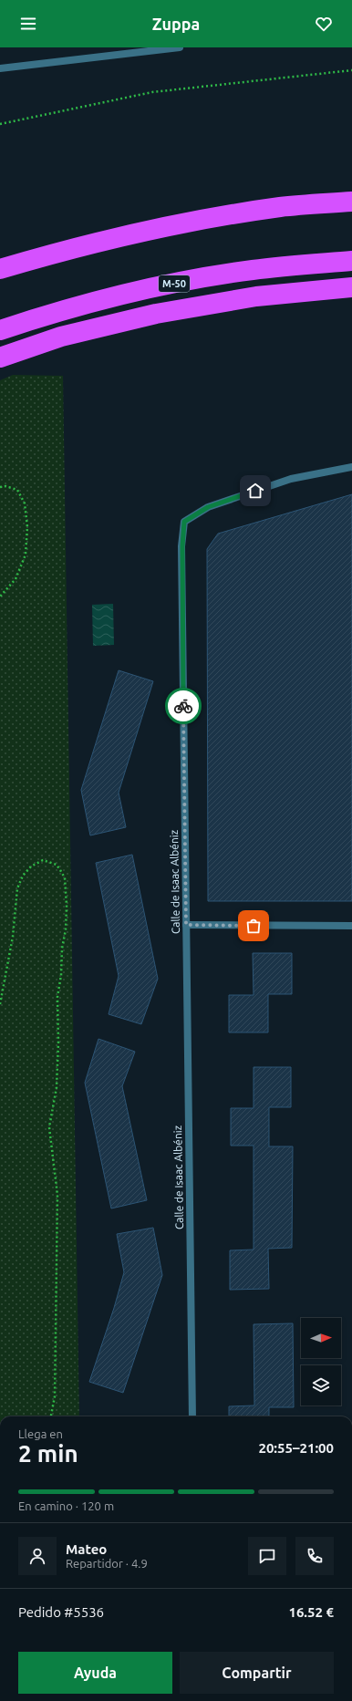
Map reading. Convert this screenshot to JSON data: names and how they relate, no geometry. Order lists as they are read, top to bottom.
{
  "streets": {
    "highway": ["M-50"],
    "street": ["Calle de Isaac Albéniz"]
  },
  "north": "right",
  "page": {
    "header": "Zuppa",
    "heading": ["2 min", "Llega en", "20:55–21:00"],
    "panel": [
      "Mateo",
      "Repartidor · 4.9",
      "Pedido #5536",
      "16.52 €"
    ],
    "bar": "En camino · 120 m",
    "buttons": ["Ayuda", "Compartir"]
  }
}
